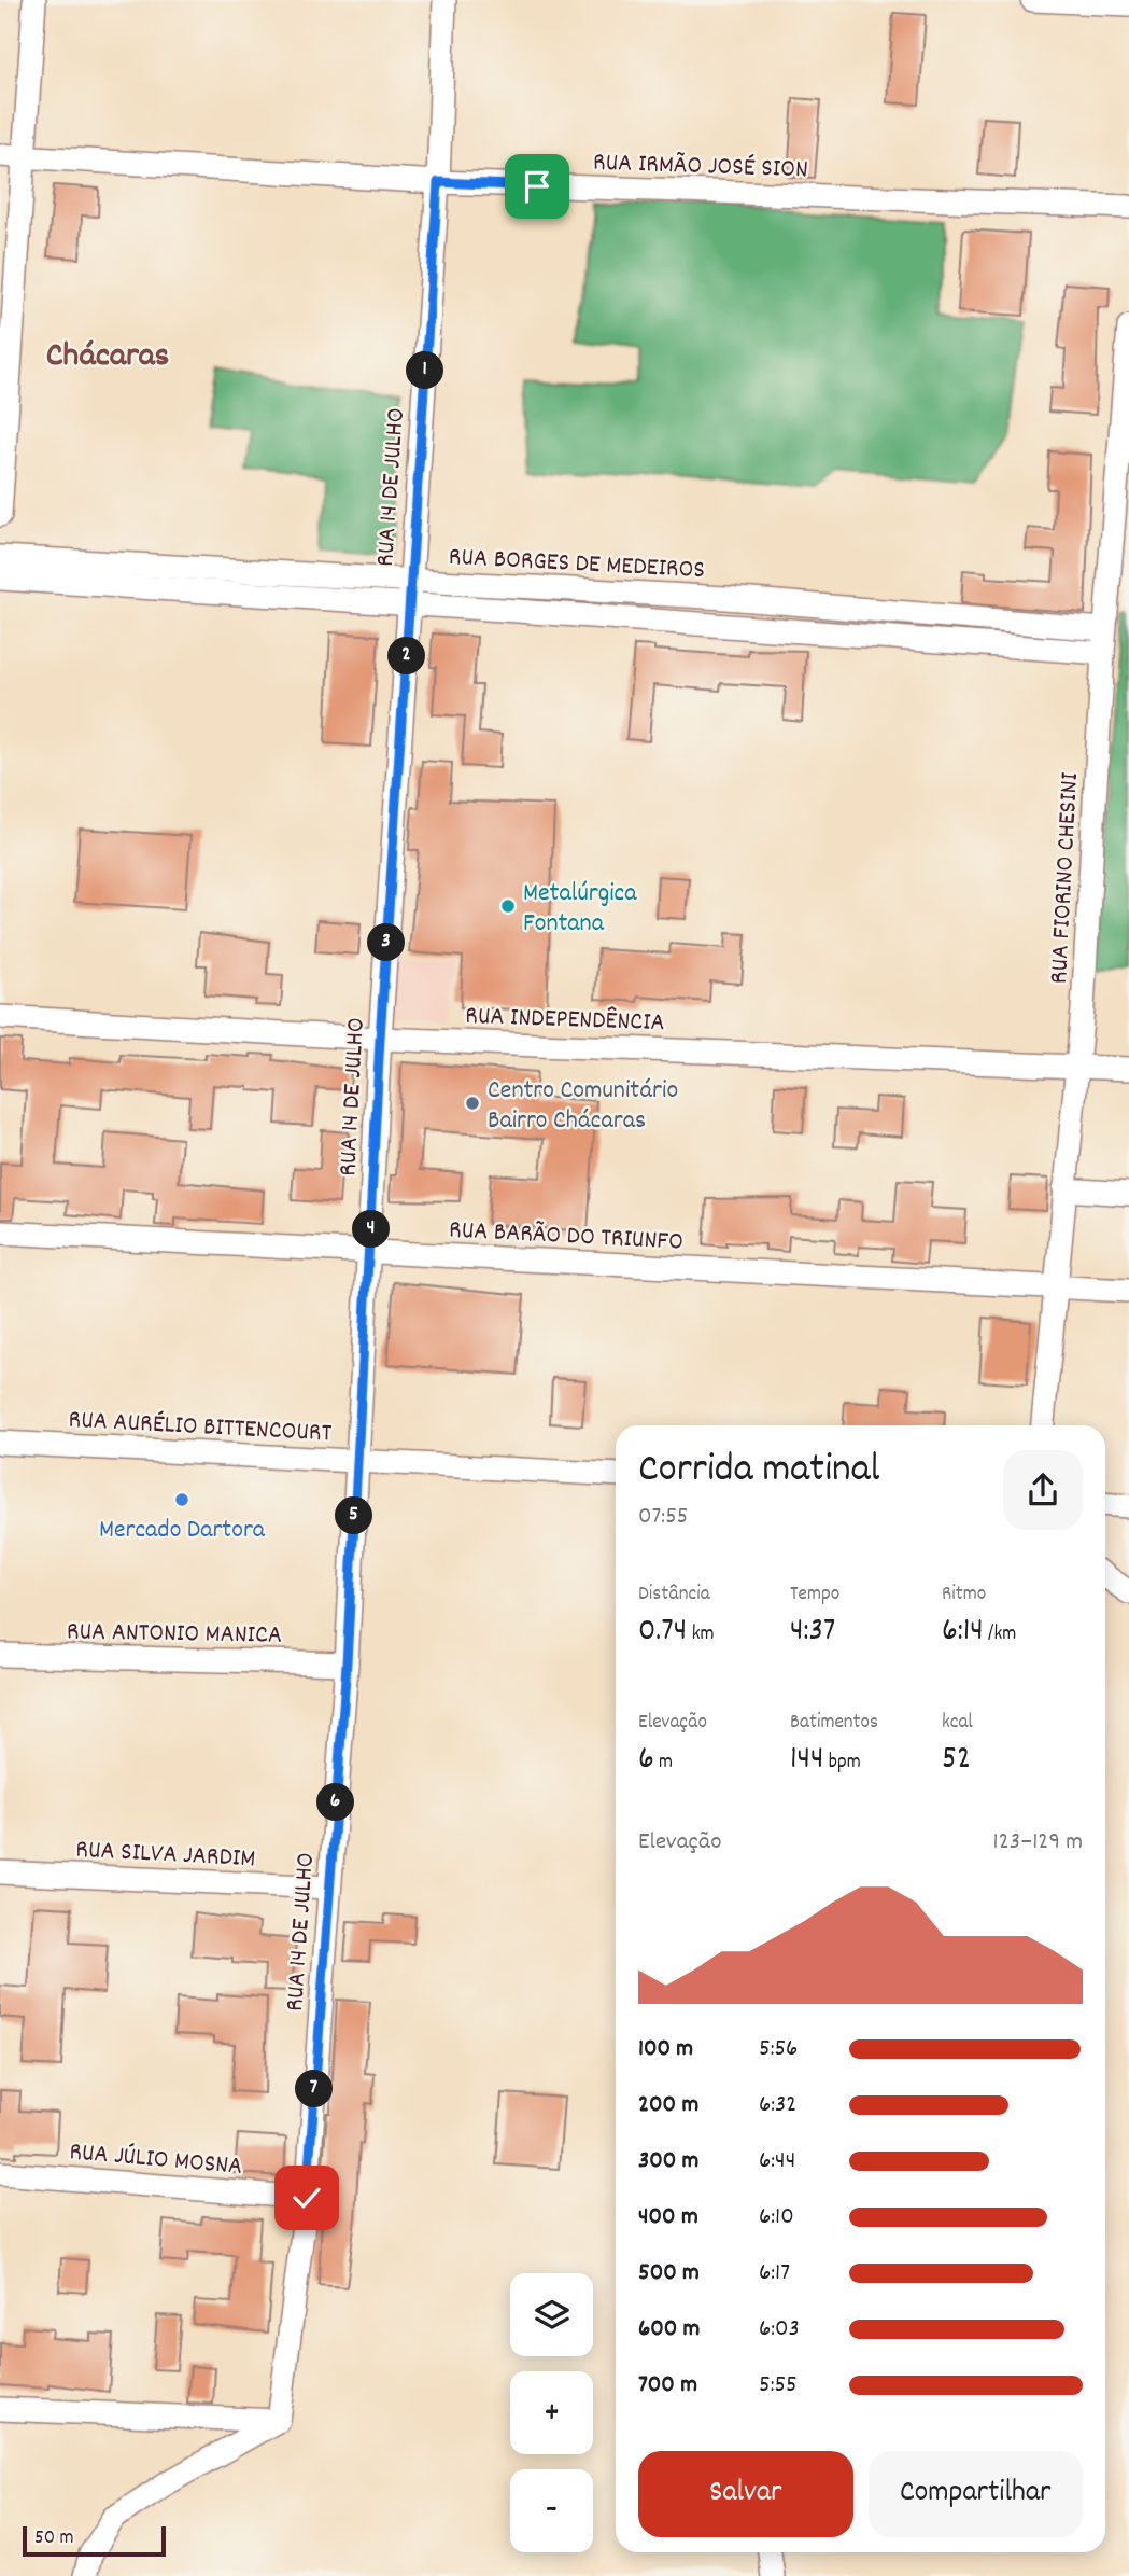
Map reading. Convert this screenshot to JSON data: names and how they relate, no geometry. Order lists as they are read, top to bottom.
{
  "streets": {
    "street": [
      "RUA IRMÃO JOSÉ SION",
      "RUA 14 DE JULHO",
      "RUA BORGES DE MEDEIROS",
      "RUA FIORINO CHESINI",
      "RUA INDEPENDÊNCIA",
      "RUA BARÃO DO TRIUNFO",
      "RUA AURÉLIO BITTENCOURT",
      "RUA ANTONIO MANICA",
      "RUA SILVA JARDIM",
      "RUA JÚLIO MOSNA"
    ]
  },
  "crossings": [
    ["RUA IRMÃO JOSÉ SION", "RUA 14 DE JULHO"],
    ["RUA 14 DE JULHO", "RUA BORGES DE MEDEIROS"],
    ["RUA 14 DE JULHO", "RUA INDEPENDÊNCIA"],
    ["RUA 14 DE JULHO", "RUA BARÃO DO TRIUNFO"],
    ["RUA 14 DE JULHO", "RUA AURÉLIO BITTENCOURT"],
    ["RUA 14 DE JULHO", "RUA ANTONIO MANICA"],
    ["RUA 14 DE JULHO", "RUA SILVA JARDIM"],
    ["RUA 14 DE JULHO", "RUA JÚLIO MOSNA"],
    ["RUA BORGES DE MEDEIROS", "RUA FIORINO CHESINI"],
    ["RUA FIORINO CHESINI", "RUA INDEPENDÊNCIA"],
    ["RUA FIORINO CHESINI", "RUA BARÃO DO TRIUNFO"]
  ],
  "districts": ["Chácaras"],
  "places": ["Metalúrgica Fontana", "Centro Comunitário Bairro Chácaras", "Mercado Dartora"],
  "scale_bar": "50 m",
  "page": {
    "pins": [
      "1",
      "2",
      "3",
      "4",
      "5",
      "6",
      "7"
    ],
    "heading": ["Corrida matinal", "07:55"],
    "stats": [
      ["Distância", "0.74 km"],
      ["Tempo", "4:37"],
      ["Ritmo", "6:14 /km"],
      ["Elevação", "6 m"],
      ["Batimentos", "144 bpm"],
      ["kcal", "52"]
    ],
    "chart": ["Elevação", "123–129 m"],
    "list": [
      {
        "name": "100 m",
        "note": "5:56"
      },
      {
        "name": "200 m",
        "note": "6:32"
      },
      {
        "name": "300 m",
        "note": "6:44"
      },
      {
        "name": "400 m",
        "note": "6:10"
      },
      {
        "name": "500 m",
        "note": "6:17"
      },
      {
        "name": "600 m",
        "note": "6:03"
      },
      {
        "name": "700 m",
        "note": "5:55"
      }
    ],
    "map_buttons": ["+", "−"],
    "buttons": ["Salvar", "Compartilhar"],
    "scale": "50 m"
  }
}
